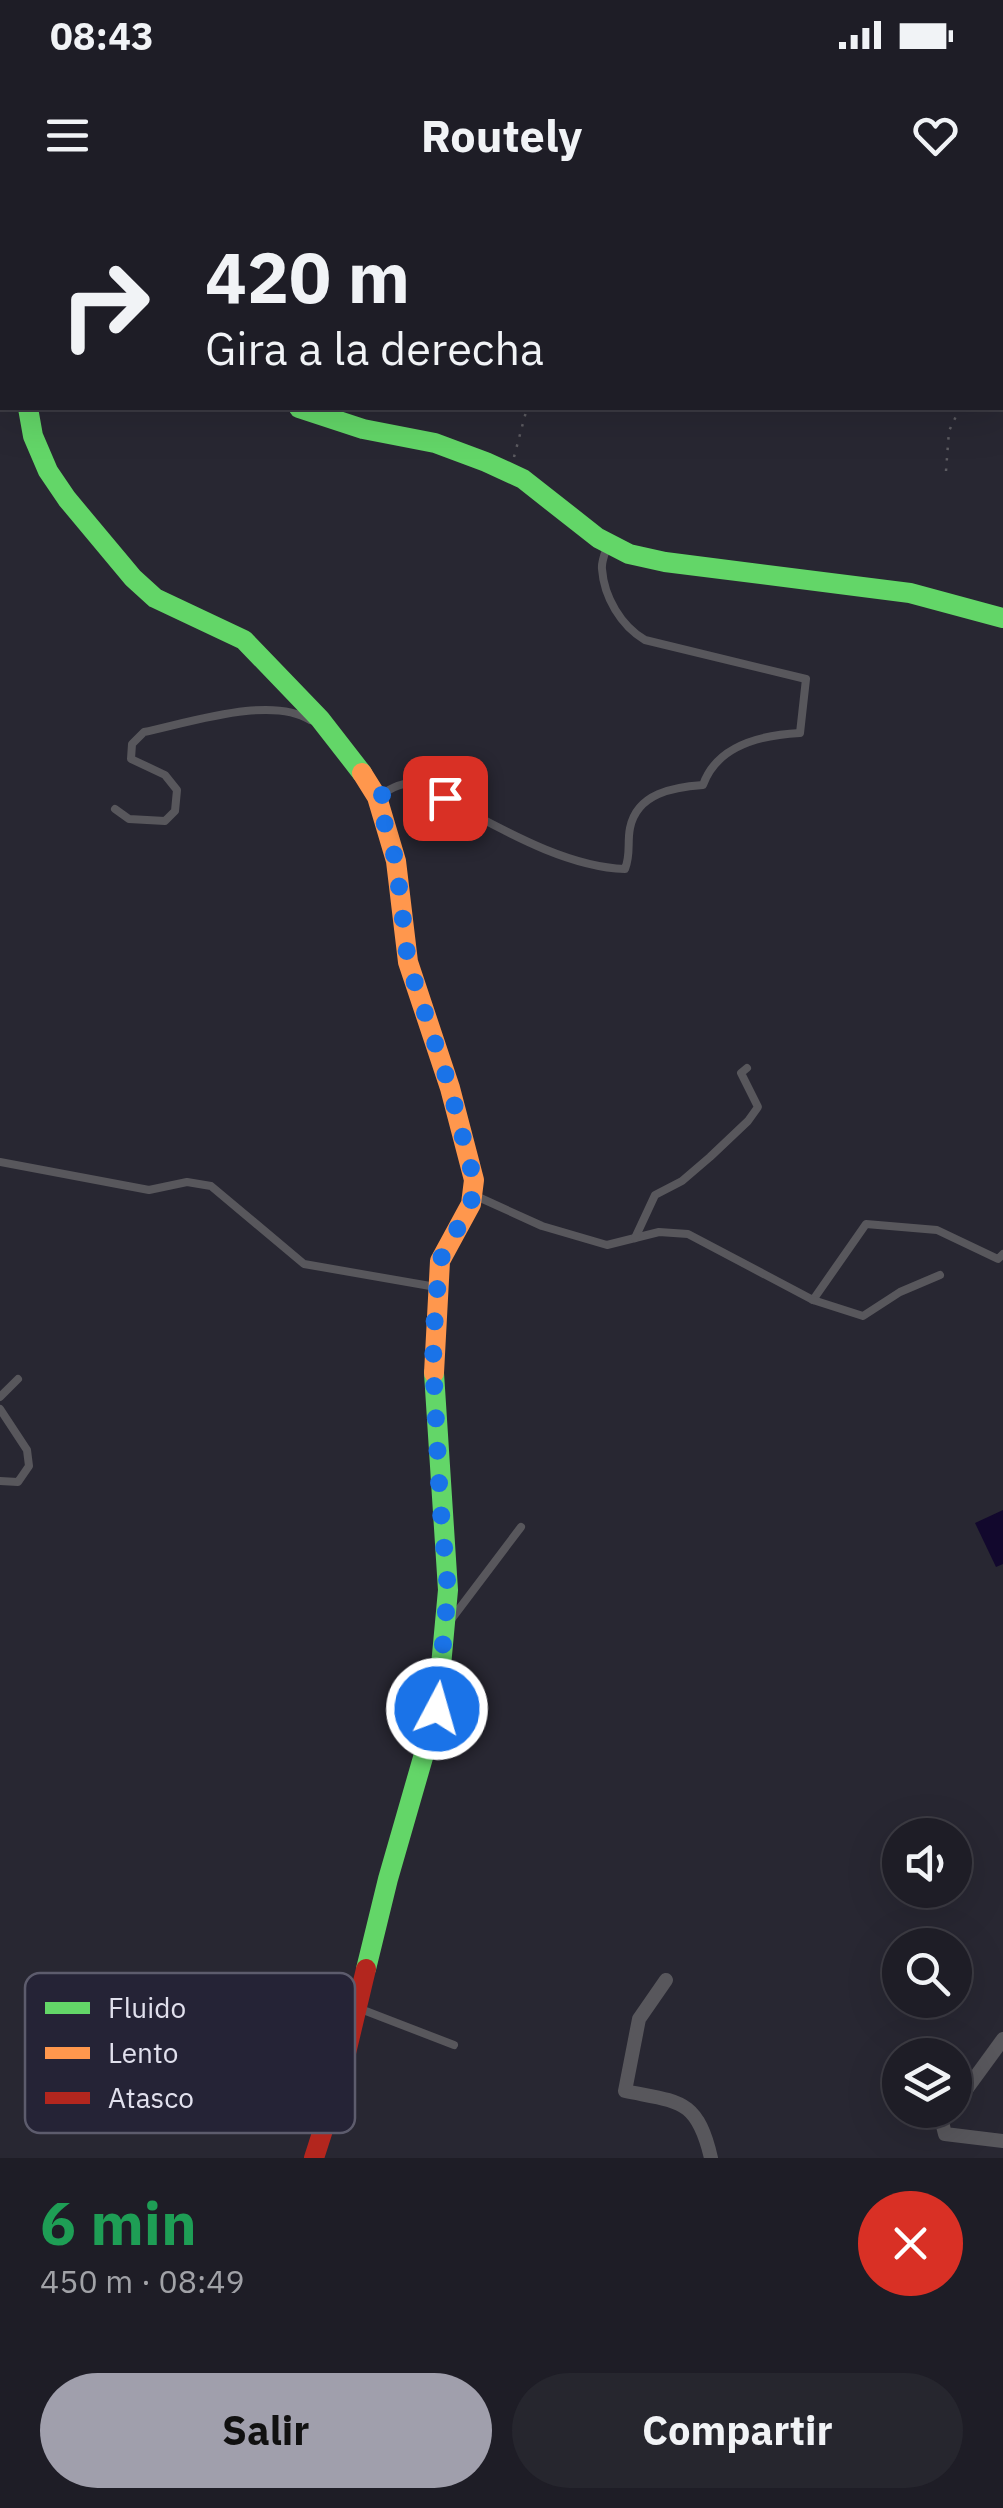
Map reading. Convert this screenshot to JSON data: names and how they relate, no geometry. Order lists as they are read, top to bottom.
{
  "legend": ["Fluido", "Lento", "Atasco"],
  "page": {
    "status": "08:43",
    "header": "Routely",
    "turn": ["420 m", "Gira a la derecha"],
    "heading": ["6 min", "450 m · 08:49"],
    "buttons": ["Salir", "Compartir"]
  }
}
